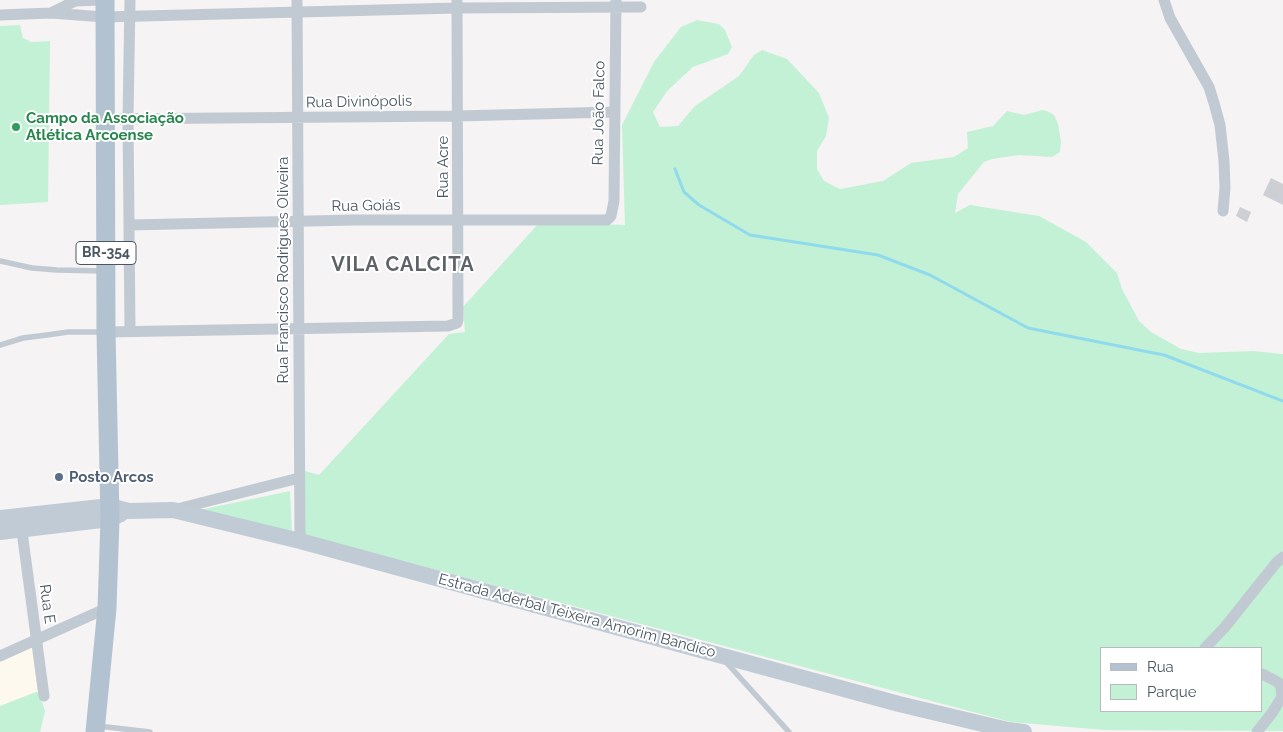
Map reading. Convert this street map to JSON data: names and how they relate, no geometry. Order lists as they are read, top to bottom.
{
  "streets": {
    "main road": ["BR-354", "Estrada Aderbal Teixeira Amorim Bandico"],
    "street": [
      "Rua Divinópolis",
      "Rua João Falco",
      "Rua Acre",
      "Rua Goiás",
      "Rua Francisco Rodrigues Oliveira",
      "Rua E"
    ]
  },
  "crossings": [
    ["Rua Divinópolis", "Rua João Falco"],
    ["Rua Divinópolis", "Rua Acre"],
    ["Rua Divinópolis", "BR-354"],
    ["Rua Divinópolis", "Rua Francisco Rodrigues Oliveira"],
    ["Rua João Falco", "Rua Goiás"],
    ["Rua Acre", "Rua Goiás"],
    ["Rua Acre", "Rua Francisco Rodrigues Oliveira"],
    ["Rua Goiás", "Rua Francisco Rodrigues Oliveira"],
    ["BR-354", "Estrada Aderbal Teixeira Amorim Bandico"],
    ["Rua Francisco Rodrigues Oliveira", "Estrada Aderbal Teixeira Amorim Bandico"],
    ["Rua E", "Estrada Aderbal Teixeira Amorim Bandico"]
  ],
  "districts": ["VILA CALCITA"],
  "places": ["Campo da Associação Atlética Arcoense", "Posto Arcos"],
  "legend": ["Rua", "Parque"]
}
